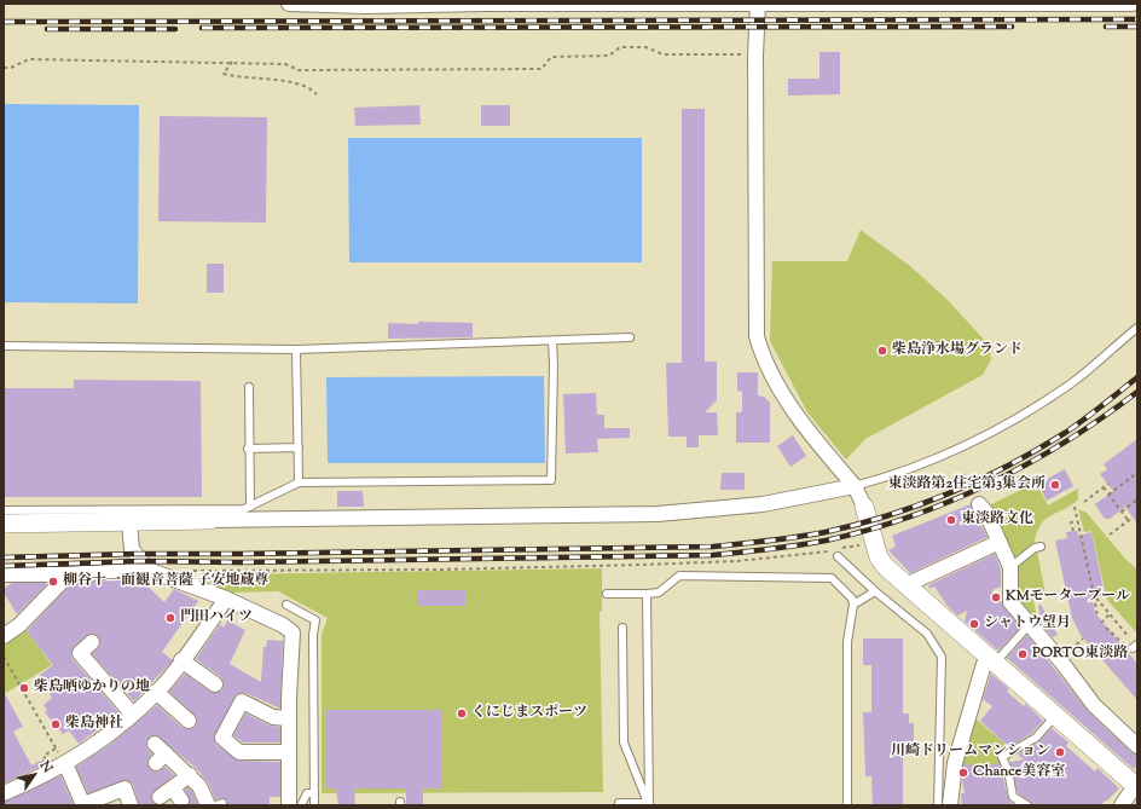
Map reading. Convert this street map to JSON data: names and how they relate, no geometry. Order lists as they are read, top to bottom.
{
  "places": [
    "柴島浄水場グランド",
    "東淡路第2住宅第3集会所",
    "東淡路文化",
    "柳谷十一面観音菩薩 子安地蔵尊",
    "KMモータープール",
    "門田ハイツ",
    "シャトウ望月",
    "PORTO東淡路",
    "柴島晒ゆかりの地",
    "くにじまスポーツ",
    "柴島神社",
    "川崎ドリームマンション",
    "Chance美容室"
  ],
  "north": "top right"
}
